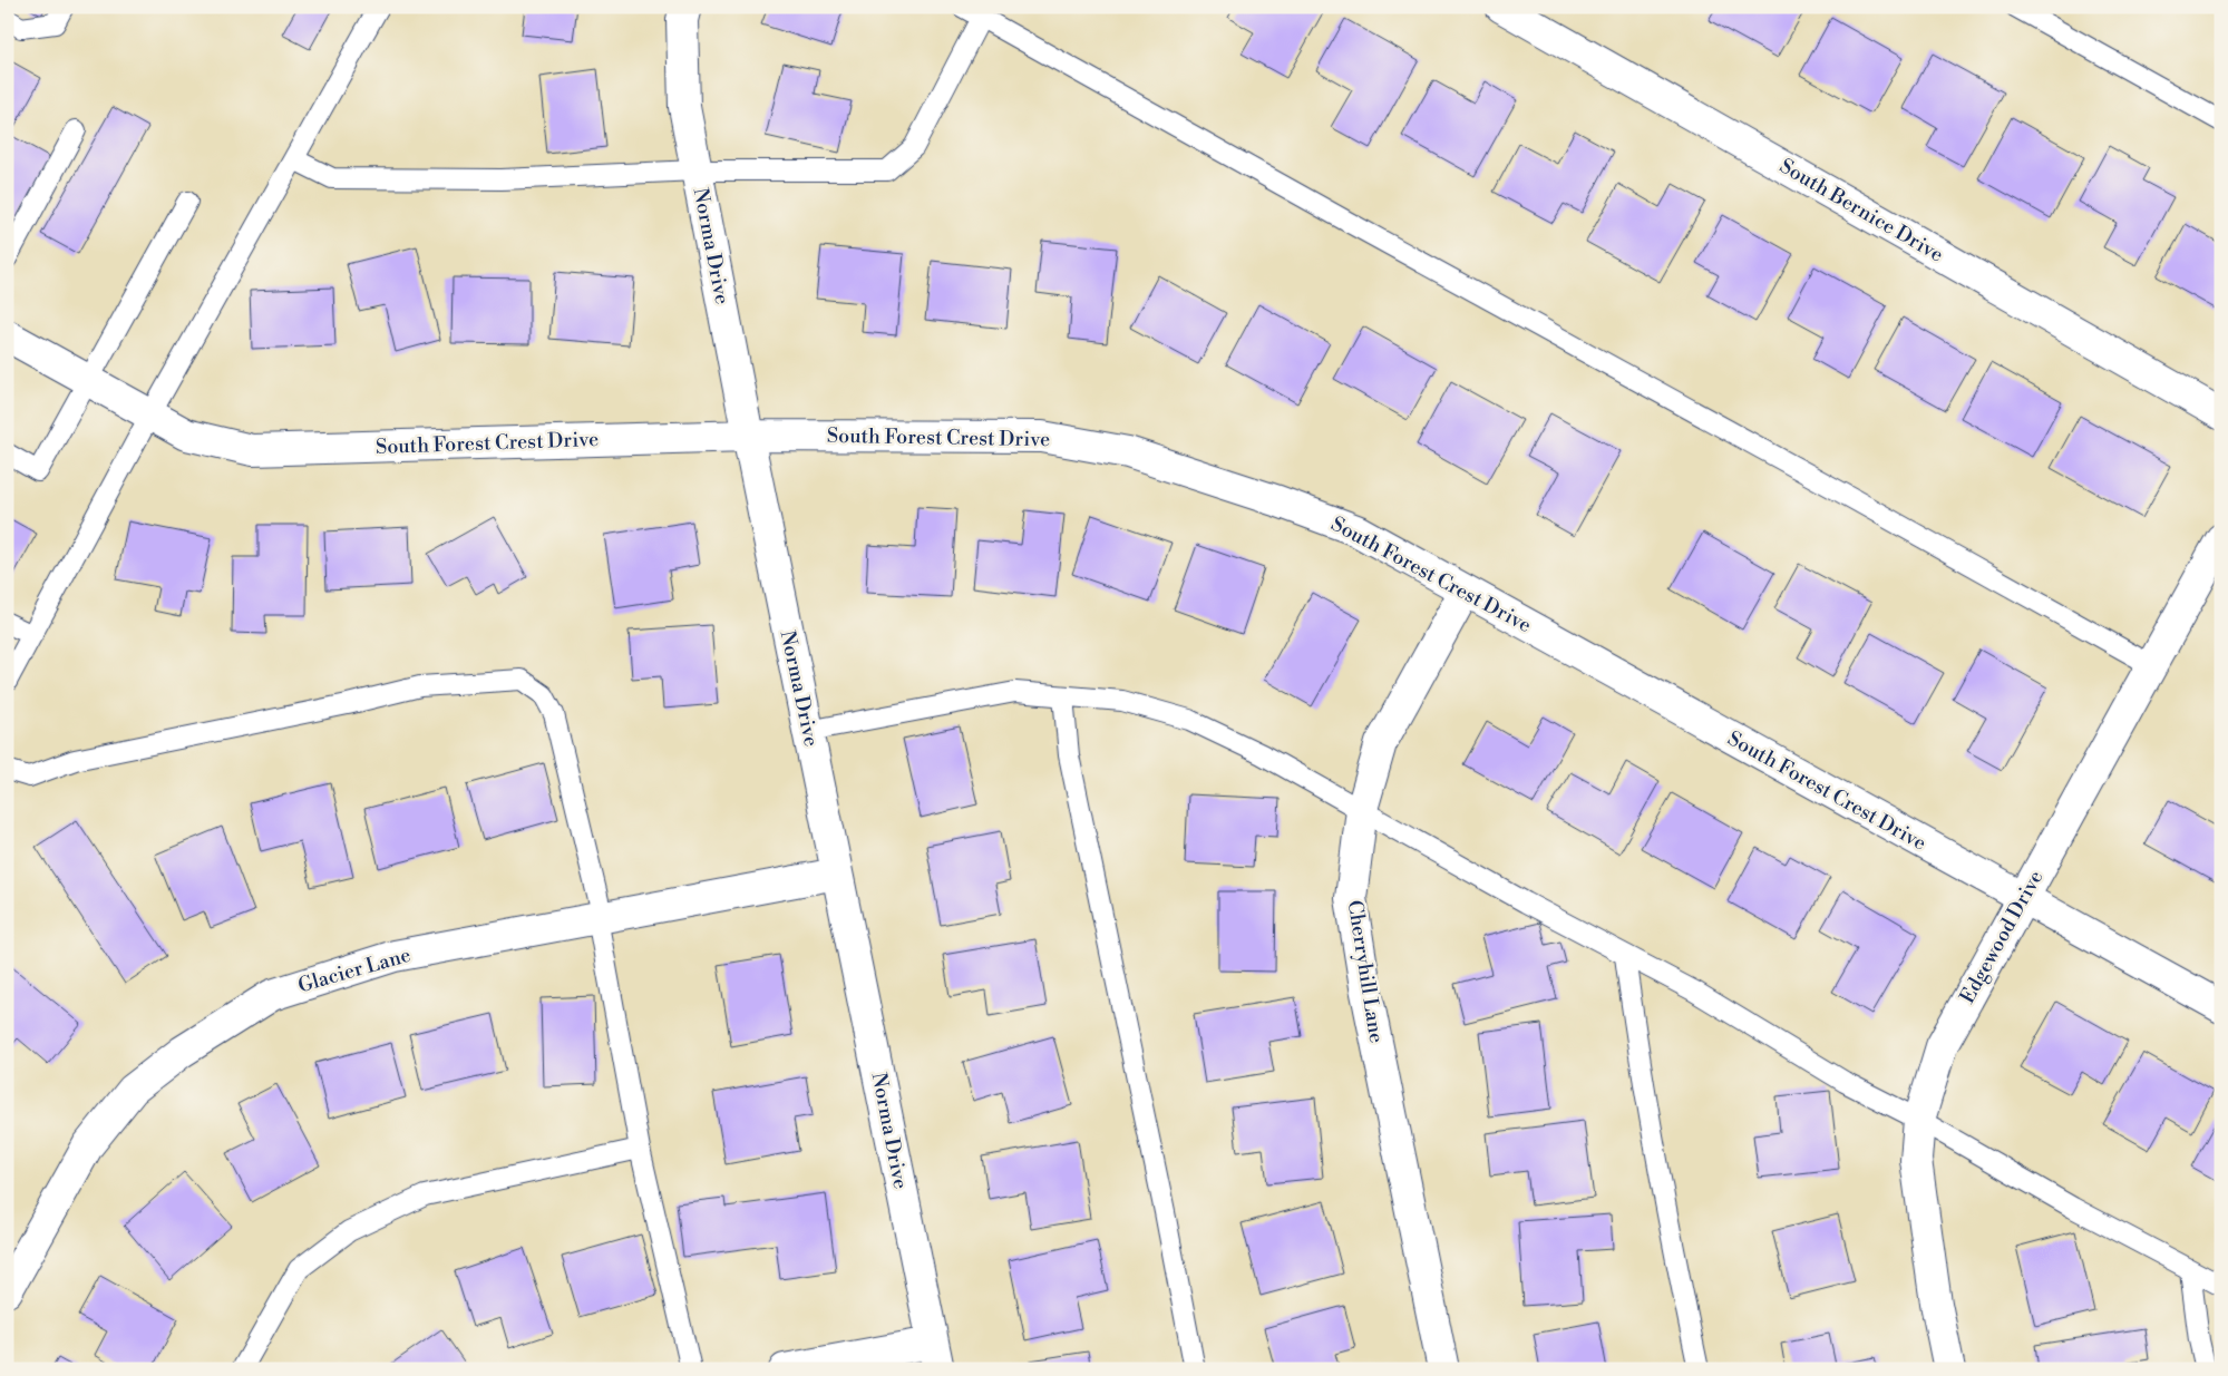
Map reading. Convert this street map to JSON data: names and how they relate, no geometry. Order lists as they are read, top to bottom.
{
  "streets": {
    "street": [
      "South Bernice Drive",
      "Norma Drive",
      "South Forest Crest Drive",
      "Edgewood Drive",
      "Glacier Lane",
      "Cherryhill Lane"
    ]
  },
  "crossings": [
    ["Norma Drive", "South Forest Crest Drive"],
    ["Norma Drive", "Glacier Lane"],
    ["South Forest Crest Drive", "Edgewood Drive"],
    ["South Forest Crest Drive", "Cherryhill Lane"]
  ]
}
